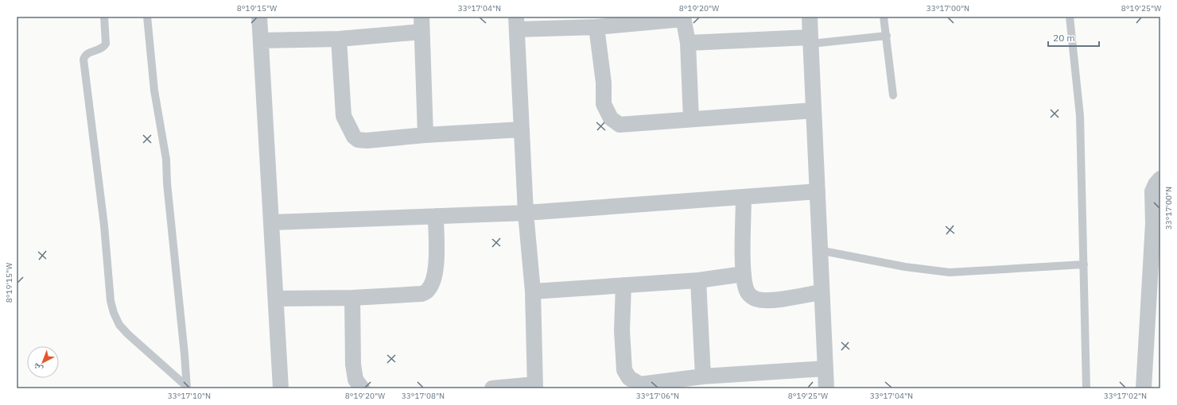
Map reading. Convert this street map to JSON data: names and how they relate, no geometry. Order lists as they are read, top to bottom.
{
  "scale_bar": "20 m",
  "north": "bottom left",
  "coordinates": [
    "8°19'15\"W",
    "33°17'04\"N",
    "8°19'20\"W",
    "33°17'00\"N",
    "8°19'25\"W",
    "33°17'10\"N",
    "33°17'08\"N",
    "33°17'06\"N",
    "33°17'02\"N"
  ]
}
